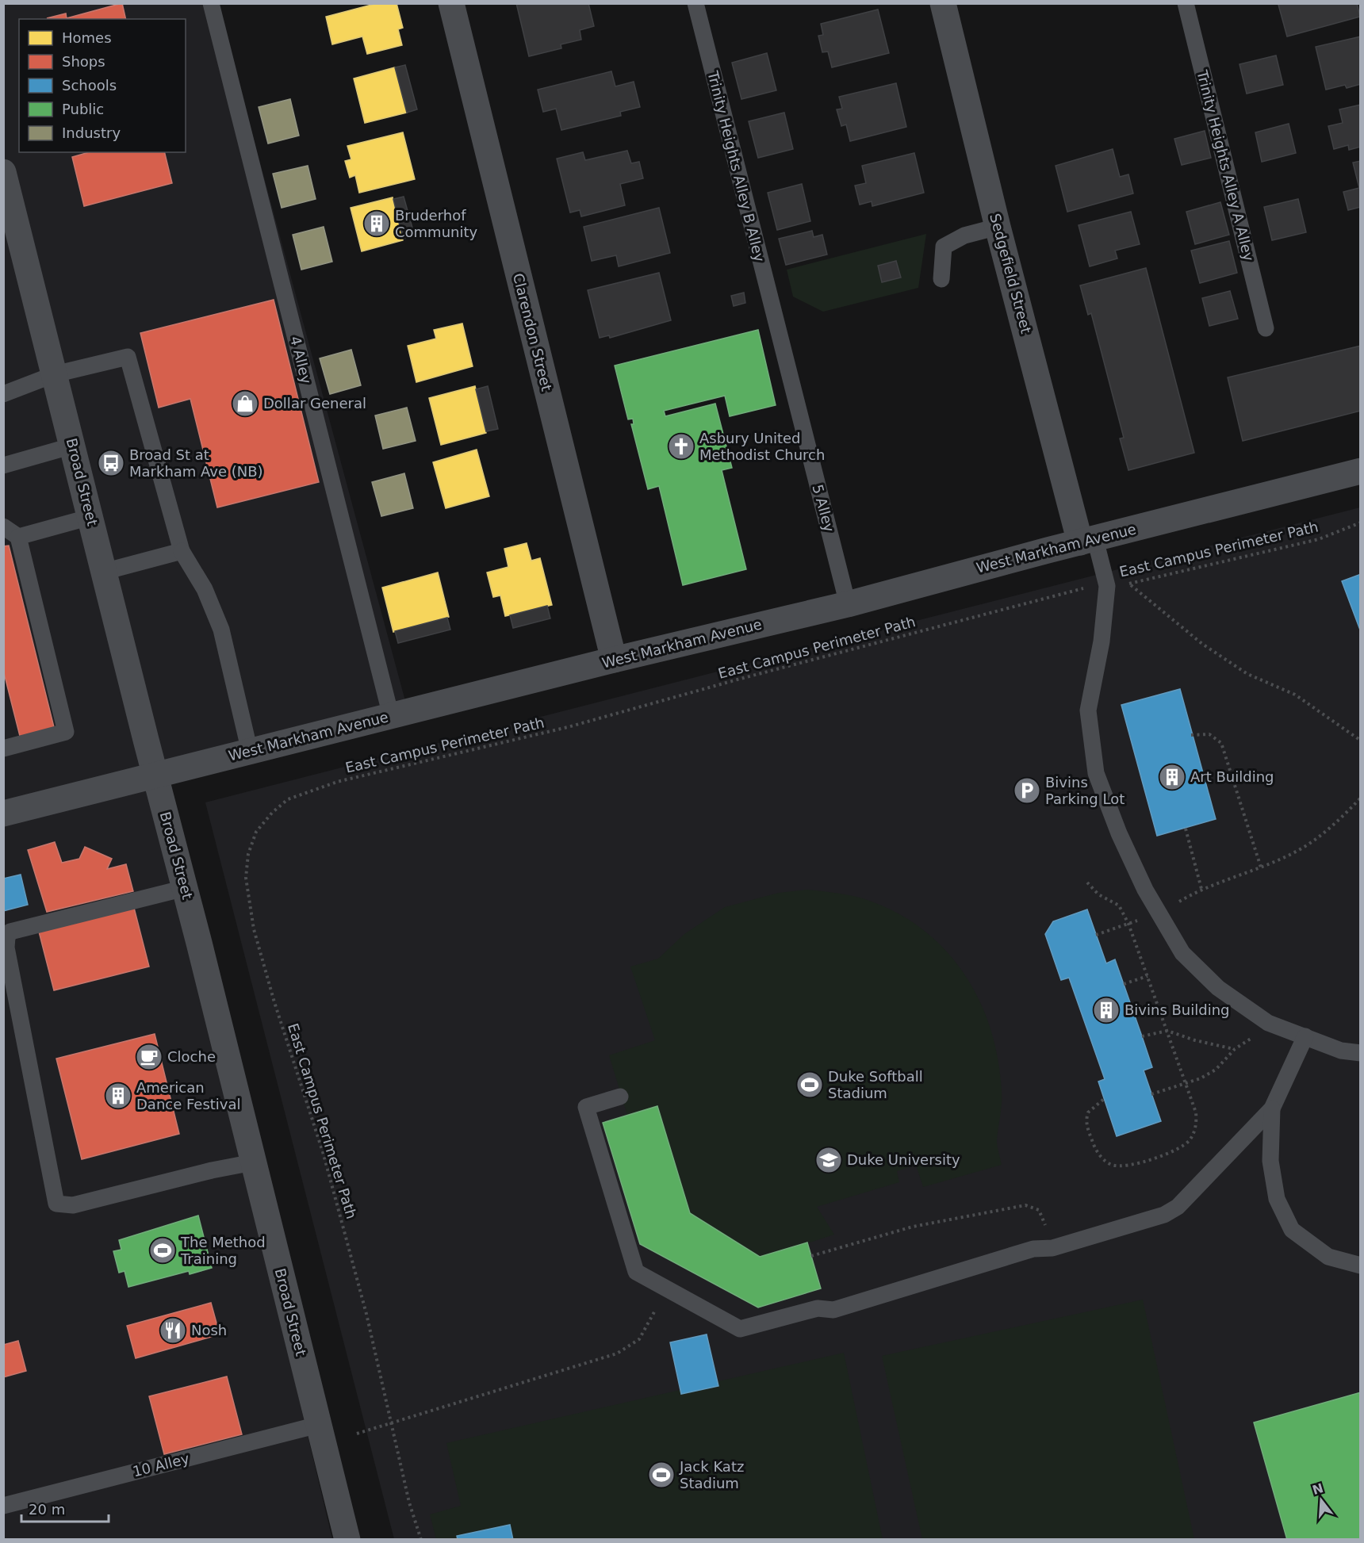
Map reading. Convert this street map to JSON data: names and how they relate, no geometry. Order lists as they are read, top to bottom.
{
  "streets": {
    "street": [
      "Sedgefield Street",
      "Clarendon Street",
      "Broad Street",
      "West Markham Avenue"
    ],
    "lane": [
      "Trinity Heights Alley A Alley",
      "Trinity Heights Alley B Alley",
      "4 Alley",
      "5 Alley",
      "10 Alley"
    ],
    "path": ["East Campus Perimeter Path"]
  },
  "crossings": [
    ["Trinity Heights Alley B Alley", "5 Alley"],
    ["Sedgefield Street", "West Markham Avenue"],
    ["Clarendon Street", "West Markham Avenue"],
    ["4 Alley", "West Markham Avenue"],
    ["Broad Street", "West Markham Avenue"],
    ["Broad Street", "10 Alley"],
    ["5 Alley", "West Markham Avenue"]
  ],
  "places": {
    "building": [
      "Bruderhof Community",
      "Art Building",
      "Bivins Building",
      "American Dance Festival"
    ],
    "shop": ["Dollar General"],
    "church": ["Asbury United Methodist Church"],
    "bus stop": ["Broad St at Markham Ave (NB)"],
    "parking": ["Bivins Parking Lot"],
    "cafe": ["Cloche"],
    "sports": ["Duke Softball Stadium", "The Method Training", "Jack Katz Stadium"],
    "school or university": ["Duke University"],
    "restaurant": ["Nosh"]
  },
  "legend": [
    "Homes",
    "Shops",
    "Schools",
    "Public",
    "Industry"
  ],
  "scale_bar": "20 m",
  "north": "top"
}
